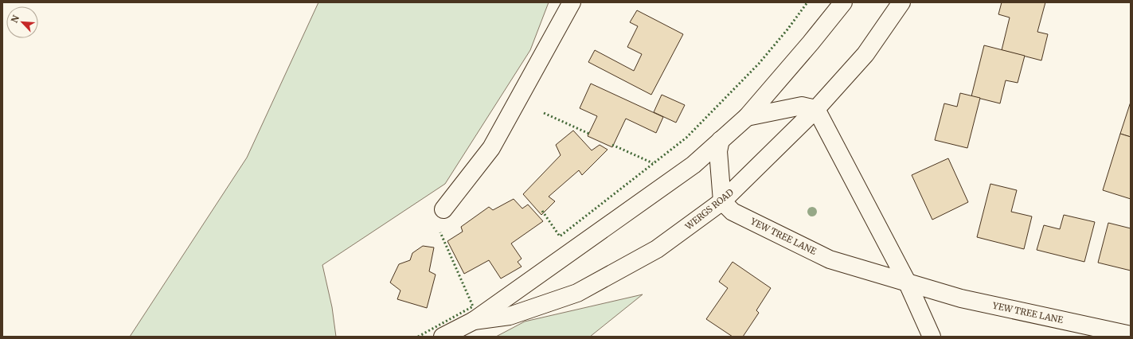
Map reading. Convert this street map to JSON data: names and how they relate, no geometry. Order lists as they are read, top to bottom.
{
  "streets": {
    "main road": ["WERGS ROAD", "YEW TREE LANE"]
  },
  "crossings": [
    ["WERGS ROAD", "YEW TREE LANE"]
  ],
  "north": "top left"
}
